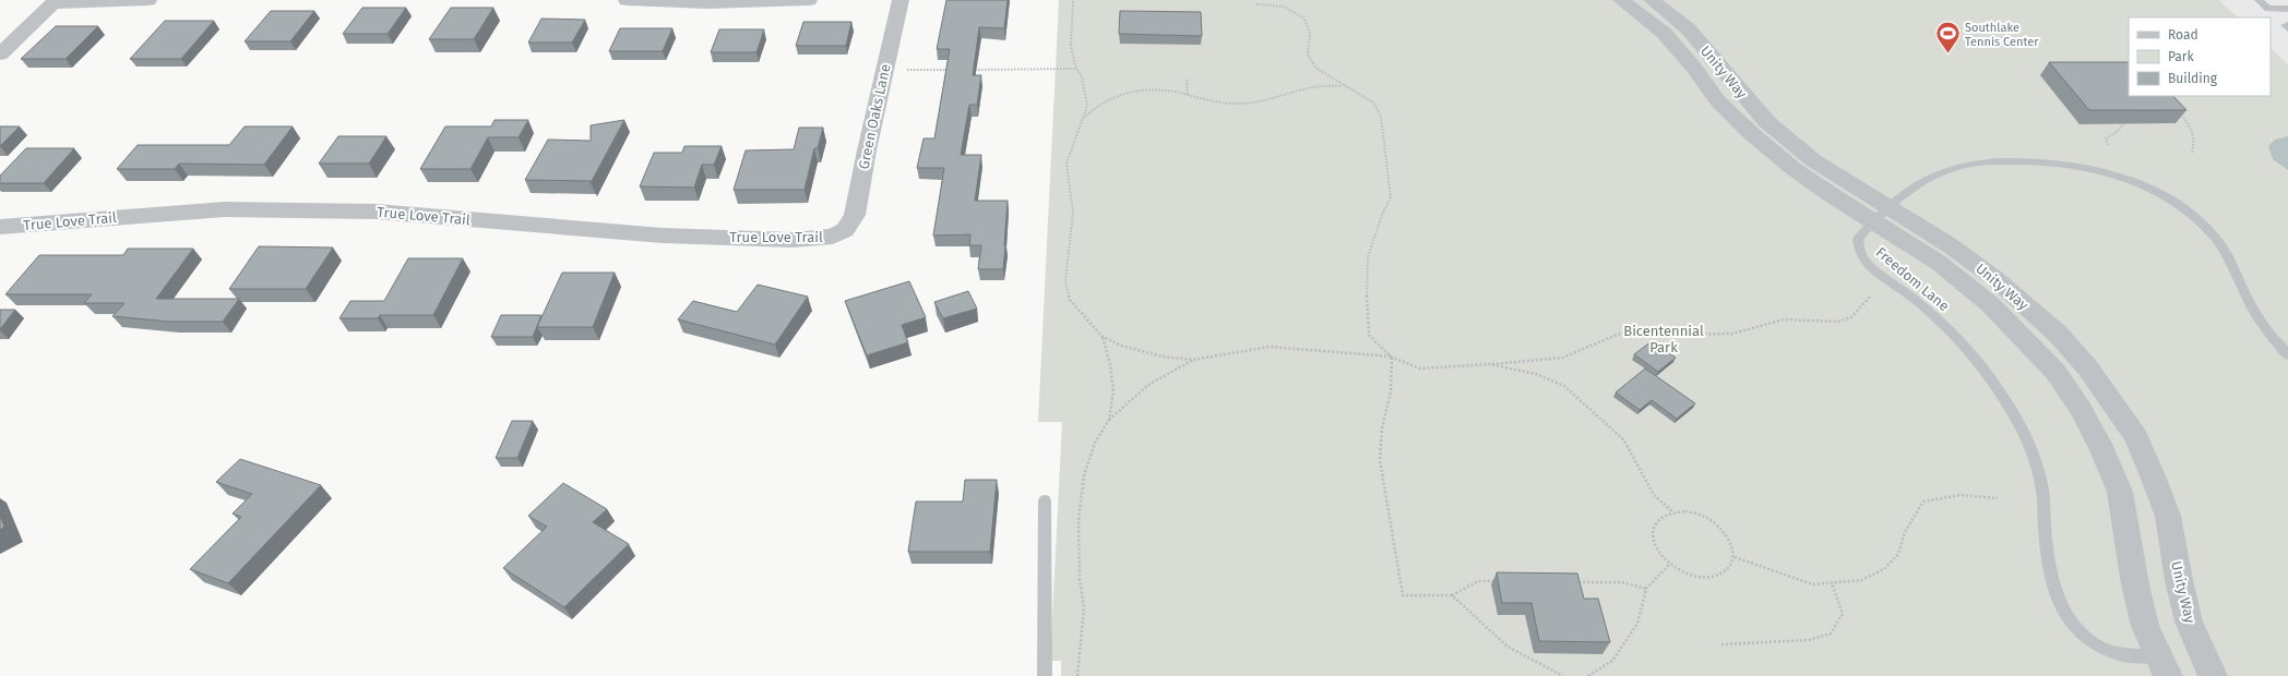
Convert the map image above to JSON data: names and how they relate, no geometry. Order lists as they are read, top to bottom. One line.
{"streets":{"street":["Unity Way","Green Oaks Lane","True Love Trail"],"lane":["Freedom Lane"]},"crossings":[["Unity Way","Freedom Lane"],["Green Oaks Lane","True Love Trail"]],"parks":["Bicentennial Park"],"places":{"sports":["Southlake Tennis Center"]},"legend":["Road","Park","Building"]}
